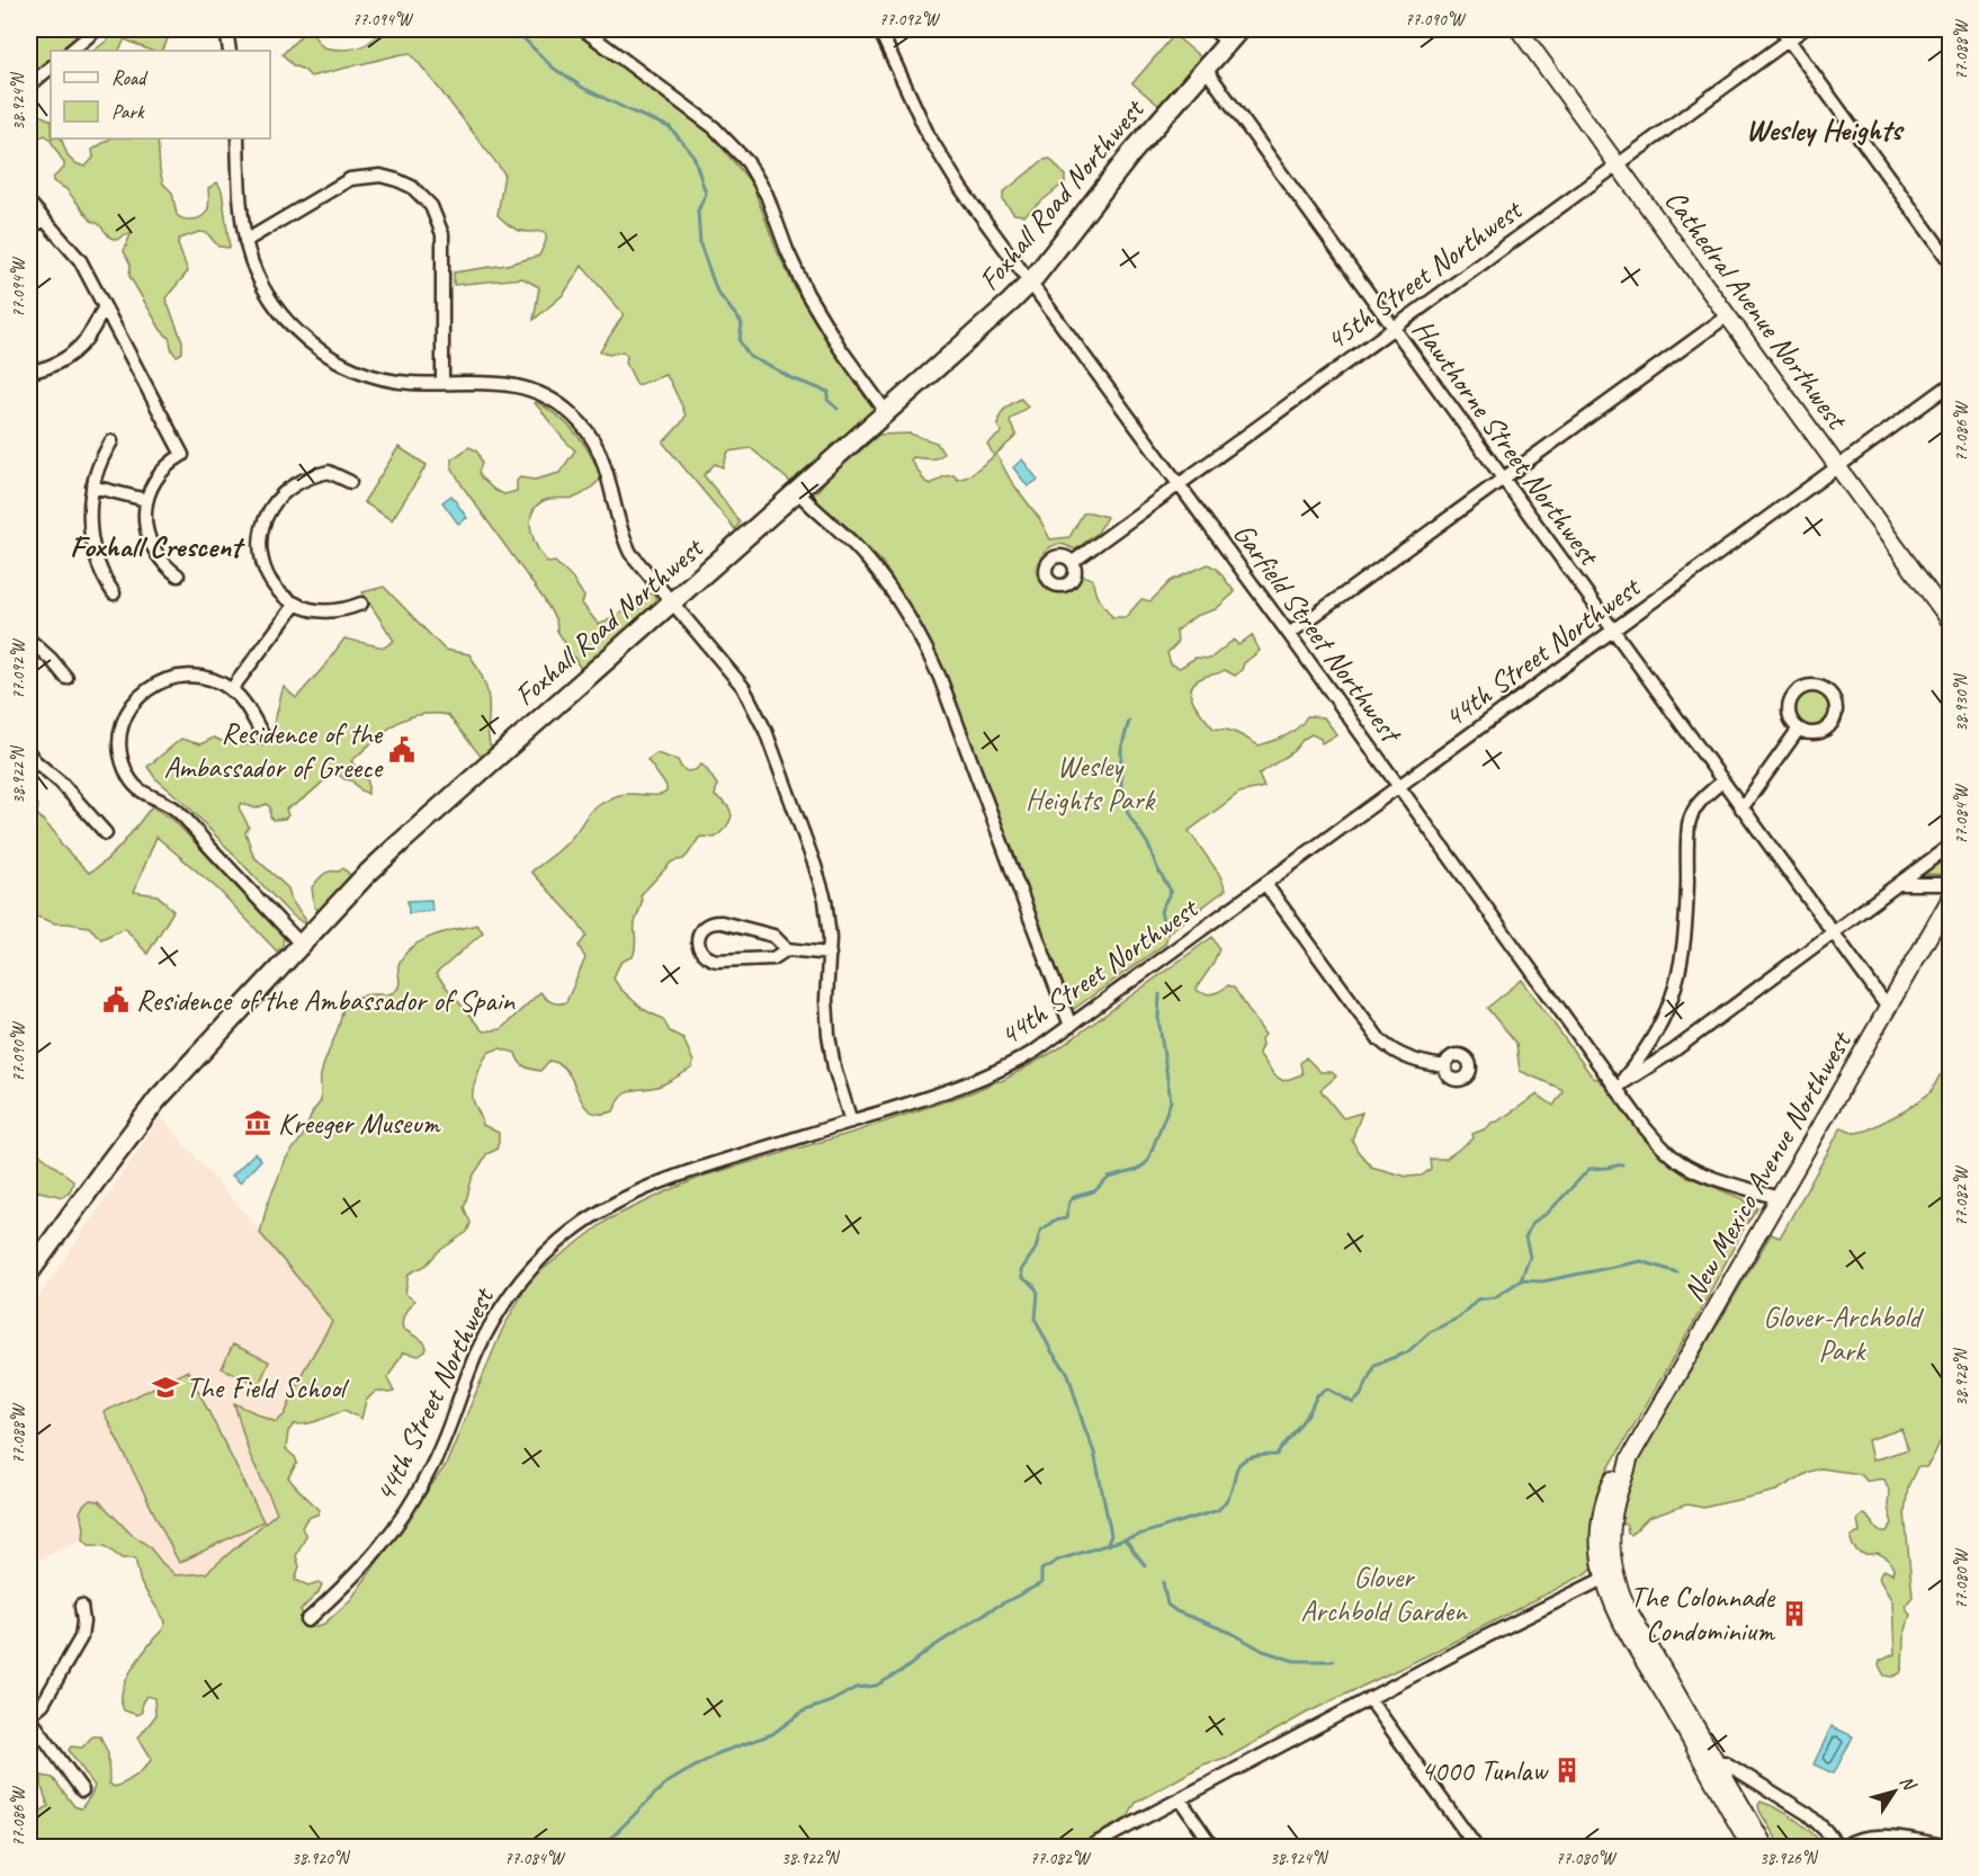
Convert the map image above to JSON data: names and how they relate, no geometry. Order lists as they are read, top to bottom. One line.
{"streets":{"main road":["Foxhall Road Northwest"],"street":["45th Street Northwest","Cathedral Avenue Northwest","Hawthorne Street Northwest","Garfield Street Northwest","44th Street Northwest","New Mexico Avenue Northwest"]},"crossings":[["Foxhall Road Northwest","Hawthorne Street Northwest"],["Foxhall Road Northwest","Garfield Street Northwest"],["45th Street Northwest","Cathedral Avenue Northwest"],["45th Street Northwest","Hawthorne Street Northwest"],["45th Street Northwest","Garfield Street Northwest"],["Cathedral Avenue Northwest","44th Street Northwest"],["Hawthorne Street Northwest","44th Street Northwest"],["Hawthorne Street Northwest","New Mexico Avenue Northwest"],["Garfield Street Northwest","44th Street Northwest"],["Garfield Street Northwest","New Mexico Avenue Northwest"]],"districts":["Wesley Heights","Foxhall Crescent"],"parks":["Wesley Heights Park","Glover-Archbold Park","Glover Archbold Garden"],"places":{"public building":["Residence of the Ambassador of Greece","Residence of the Ambassador of Spain"],"museum":["Kreeger Museum"],"school or university":["The Field School"],"building":["The Colonnade Condominium","4000 Tunlaw"]},"legend":["Road","Park"],"north":"top right","coordinates":["77.094°W","77.092°W","77.090°W","77.088°W","38.924°N","77.086°W","38.930°N","38.922°N","77.084°W","77.082°W","38.928°N","77.080°W","38.920°N","38.926°N"]}
